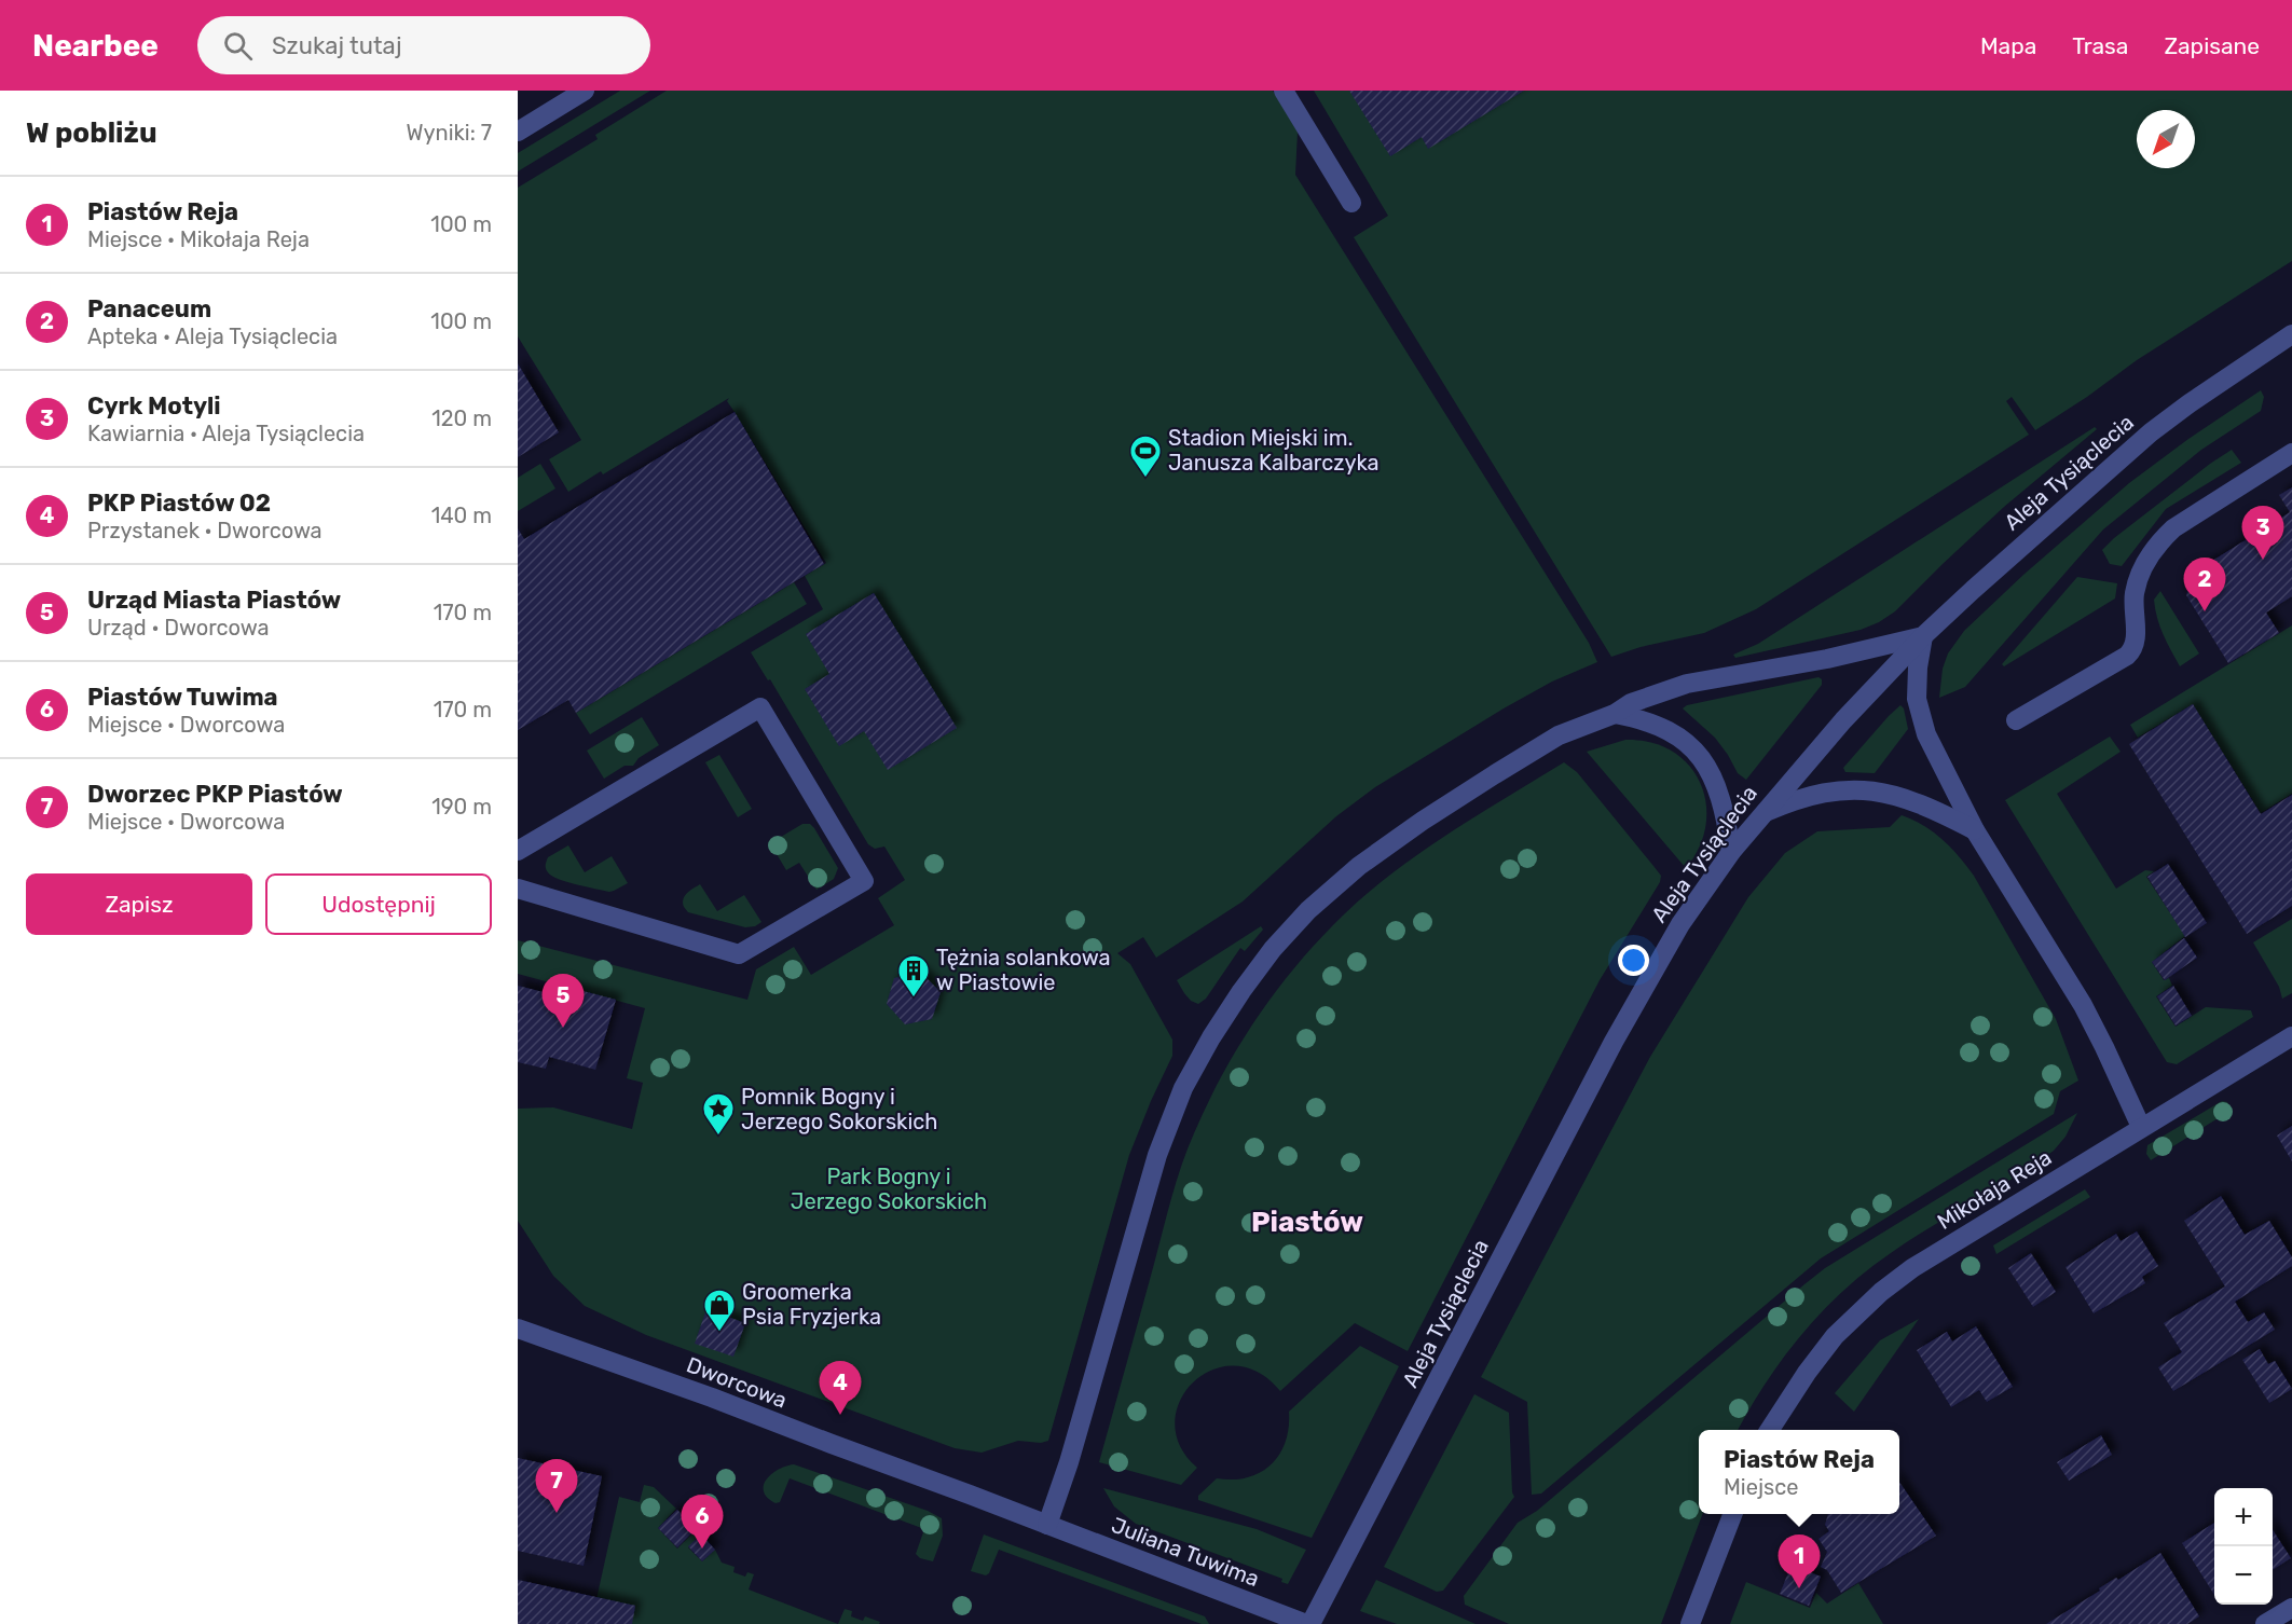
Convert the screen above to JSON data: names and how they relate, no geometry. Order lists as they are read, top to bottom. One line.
{"streets":{"street":["Aleja Tysiąclecia","Mikołaja Reja","Dworcowa","Juliana Tuwima"]},"crossings":[["Aleja Tysiąclecia","Juliana Tuwima"],["Dworcowa","Juliana Tuwima"]],"districts":["Piastów"],"parks":["Park Bogny i Jerzego Sokorskich"],"places":{"sports":["Stadion Miejski im. Janusza Kalbarczyka"],"building":["Tężnia solankowa w Piastowie"],"place":["Pomnik Bogny i Jerzego Sokorskich"],"shop":["Groomerka Psia Fryzjerka"]},"north":"bottom left","page":{"header":"Nearbee","search":"Szukaj tutaj","nav":["Mapa","Trasa","Zapisane"],"heading":["W pobliżu","Wyniki: 7"],"list":[{"mark":"1","name":"Piastów Reja","note":"Miejsce · Mikołaja Reja","value":"100 m"},{"mark":"2","name":"Panaceum","note":"Apteka · Aleja Tysiąclecia","value":"100 m"},{"mark":"3","name":"Cyrk Motyli","note":"Kawiarnia · Aleja Tysiąclecia","value":"120 m"},{"mark":"4","name":"PKP Piastów 02","note":"Przystanek · Dworcowa","value":"140 m"},{"mark":"5","name":"Urząd Miasta Piastów","note":"Urząd · Dworcowa","value":"170 m"},{"mark":"6","name":"Piastów Tuwima","note":"Miejsce · Dworcowa","value":"170 m"},{"mark":"7","name":"Dworzec PKP Piastów","note":"Miejsce · Dworcowa","value":"190 m"}],"pins":["3","2","5","4","7","6","1"],"buttons":["Zapisz","Udostępnij"],"popup":["Piastów Reja","Miejsce"],"map_buttons":["+","−"]}}
